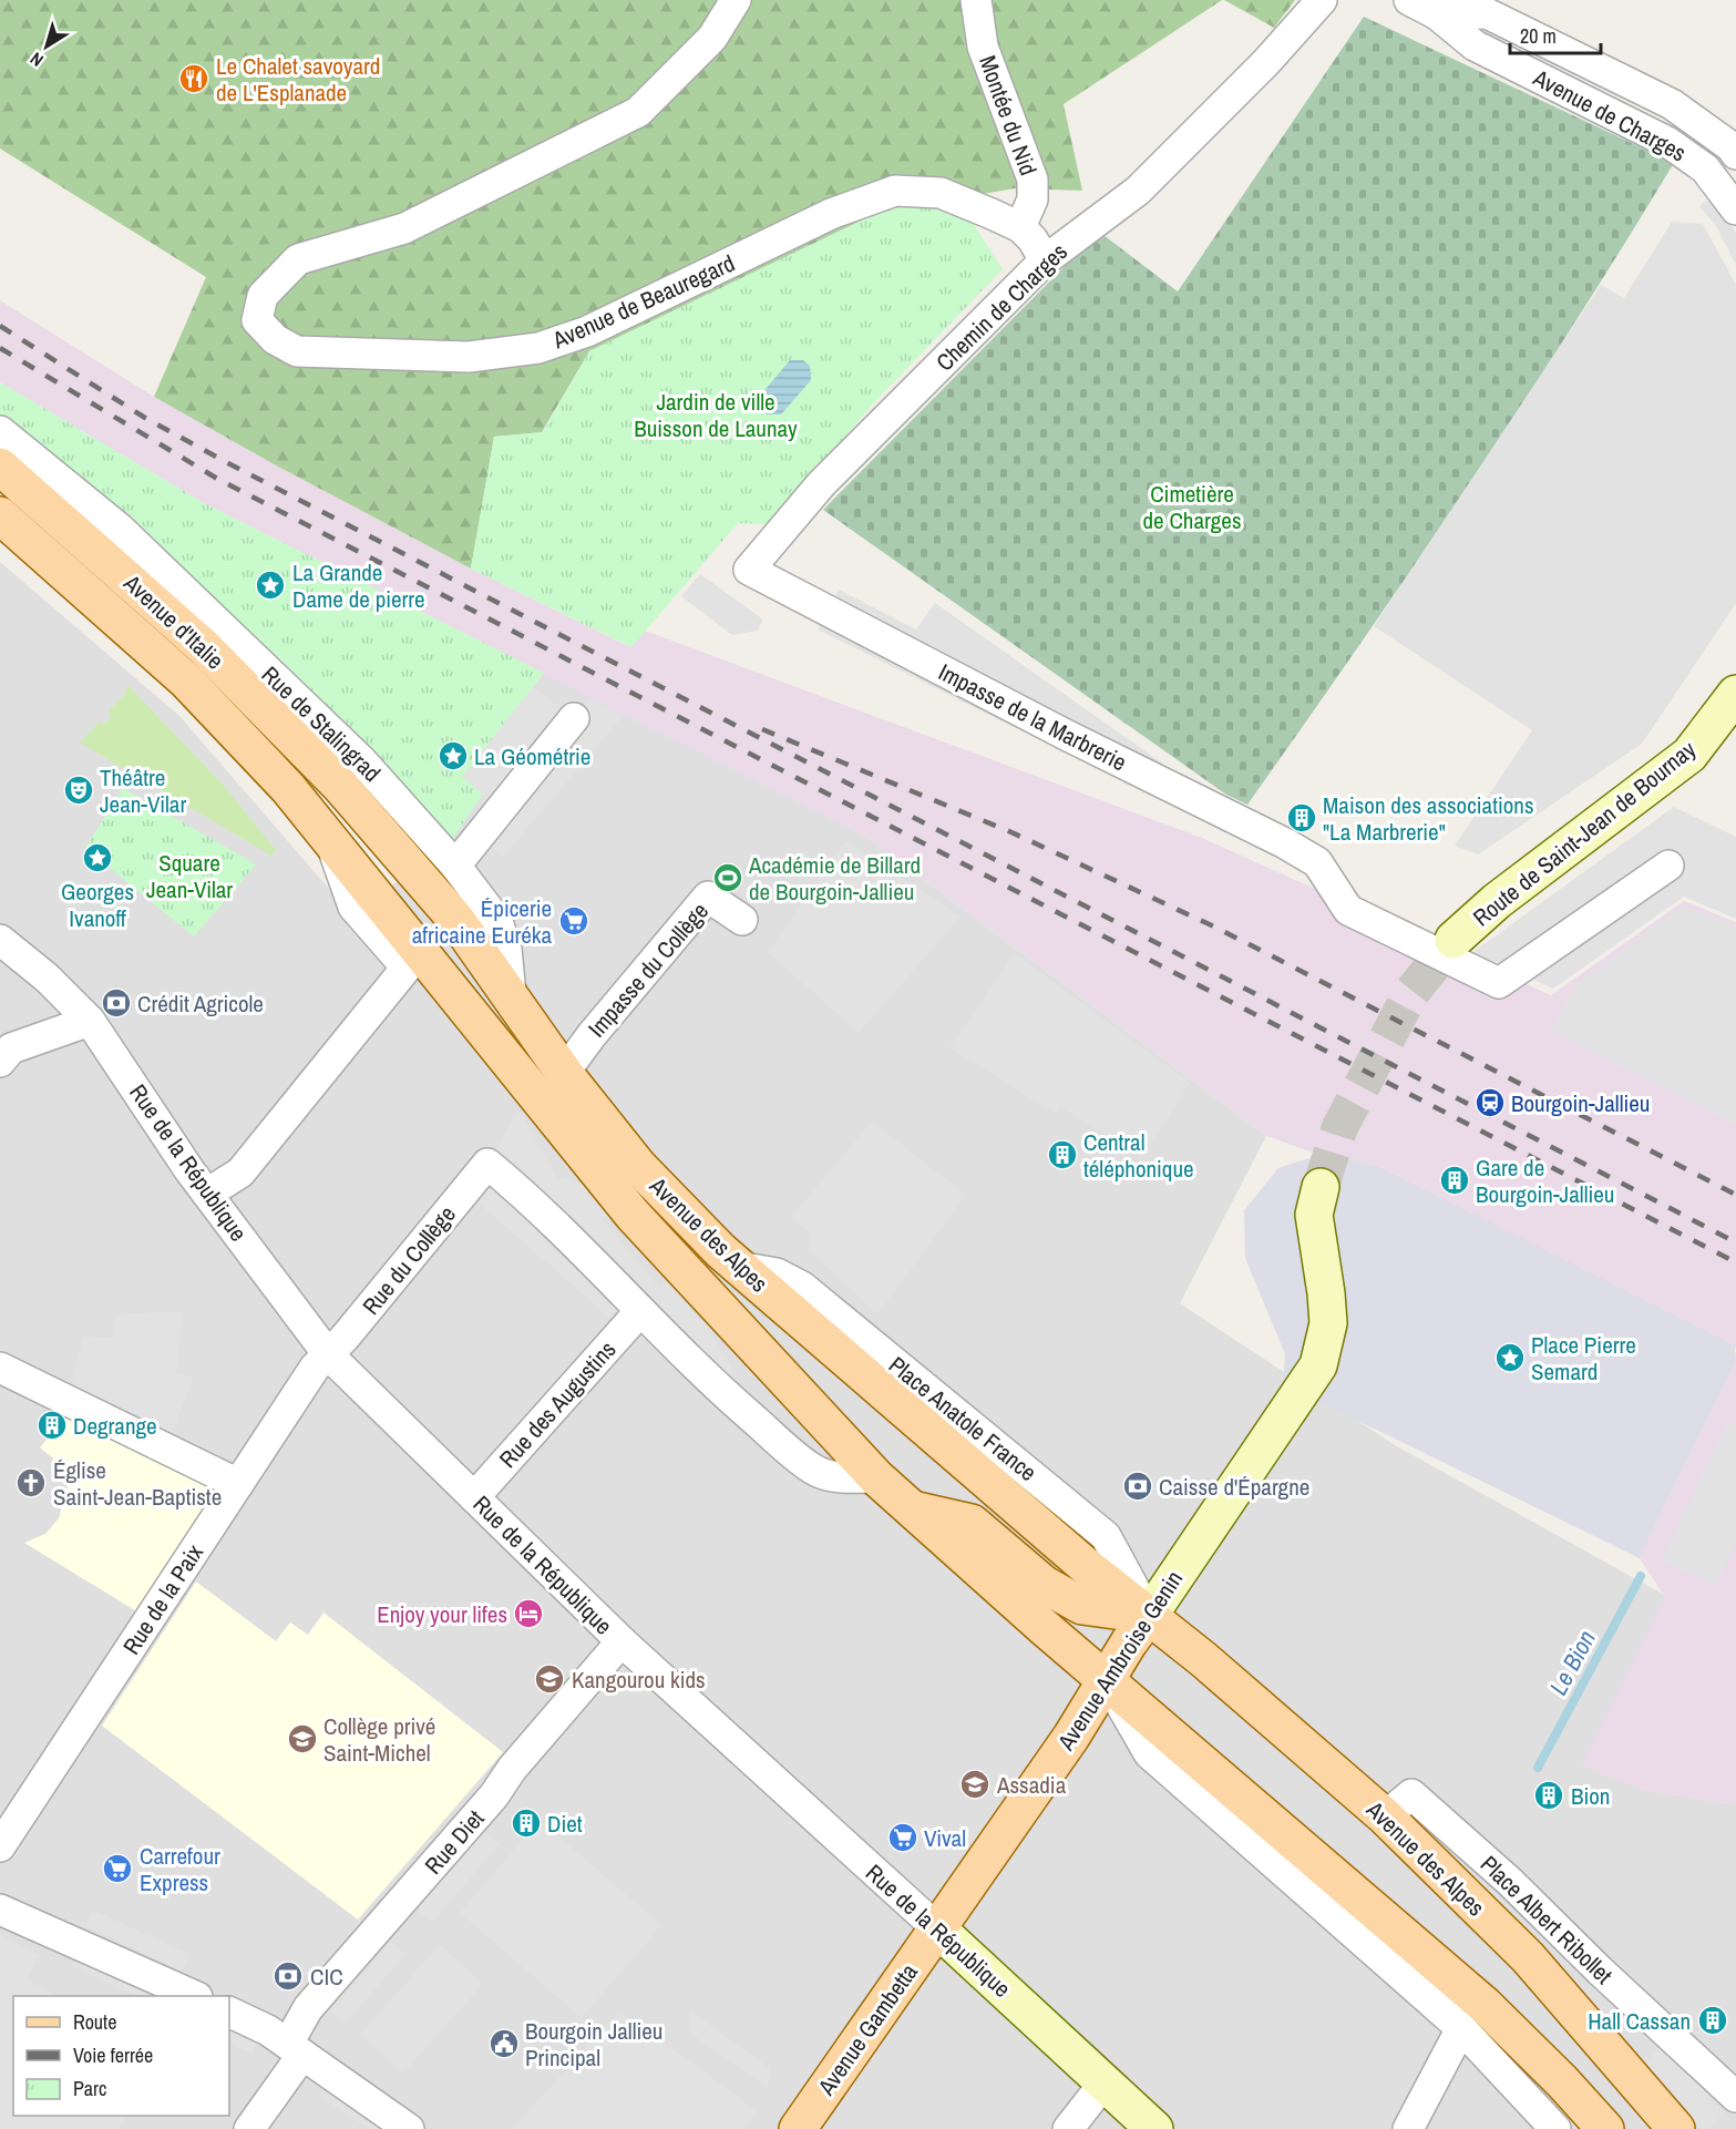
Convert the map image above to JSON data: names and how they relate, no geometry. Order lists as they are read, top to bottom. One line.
{"streets":{"main road":["Avenue d'Italie","Route de Saint-Jean de Bournay","Rue de la République","Avenue des Alpes","Avenue Ambroise Genin","Avenue Gambetta"],"street":["Montée du Nid","Avenue de Charges","Avenue de Beauregard","Chemin de Charges","Impasse de la Marbrerie","Rue de Stalingrad","Impasse du Collège","Rue du Collège","Rue des Augustins","Rue de la Paix","Rue Diet","Place Albert Ribollet"]},"crossings":[["Montée du Nid","Avenue de Beauregard"],["Avenue de Beauregard","Chemin de Charges"],["Chemin de Charges","Impasse de la Marbrerie"],["Avenue d'Italie","Avenue des Alpes"],["Rue de Stalingrad","Avenue des Alpes"],["Impasse du Collège","Avenue des Alpes"],["Rue de la République","Rue du Collège"],["Rue de la République","Rue des Augustins"],["Rue de la République","Rue de la Paix"],["Rue de la République","Avenue Ambroise Genin"],["Rue de la République","Rue Diet"],["Rue de la République","Avenue Gambetta"],["Avenue des Alpes","Avenue Ambroise Genin"],["Avenue des Alpes","Place Albert Ribollet"],["Rue du Collège","Rue des Augustins"],["Rue du Collège","Rue de la Paix"],["Avenue Ambroise Genin","Avenue Gambetta"]],"water":["Le Bion"],"parks":["Jardin de ville Buisson de Launay","Cimetière de Charges","Square Jean-Vilar"],"places":{"restaurant":["Le Chalet savoyard de L'Esplanade"],"place":["La Grande Dame de pierre","La Géométrie","Georges Ivanoff","Place Pierre Semard"],"theatre":["Théâtre Jean-Vilar"],"building":["Maison des associations \"La Marbrerie\"","Central téléphonique","Gare de Bourgoin-Jallieu","Degrange","Bion","Diet","Hall Cassan"],"sports":["Académie de Billard de Bourgoin-Jallieu"],"supermarket":["Épicerie africaine Euréka","Vival","Carrefour Express"],"bank":["Crédit Agricole","Caisse d'Épargne","CIC"],"station":["Bourgoin-Jallieu"],"church":["Église Saint-Jean-Baptiste"],"hotel":["Enjoy your lifes"],"school or university":["Kangourou kids","Collège privé Saint-Michel","Assadia"],"public building":["Bourgoin Jallieu Principal"]},"legend":["Route","Voie ferrée","Parc"],"scale_bar":"20 m","north":"bottom left"}
